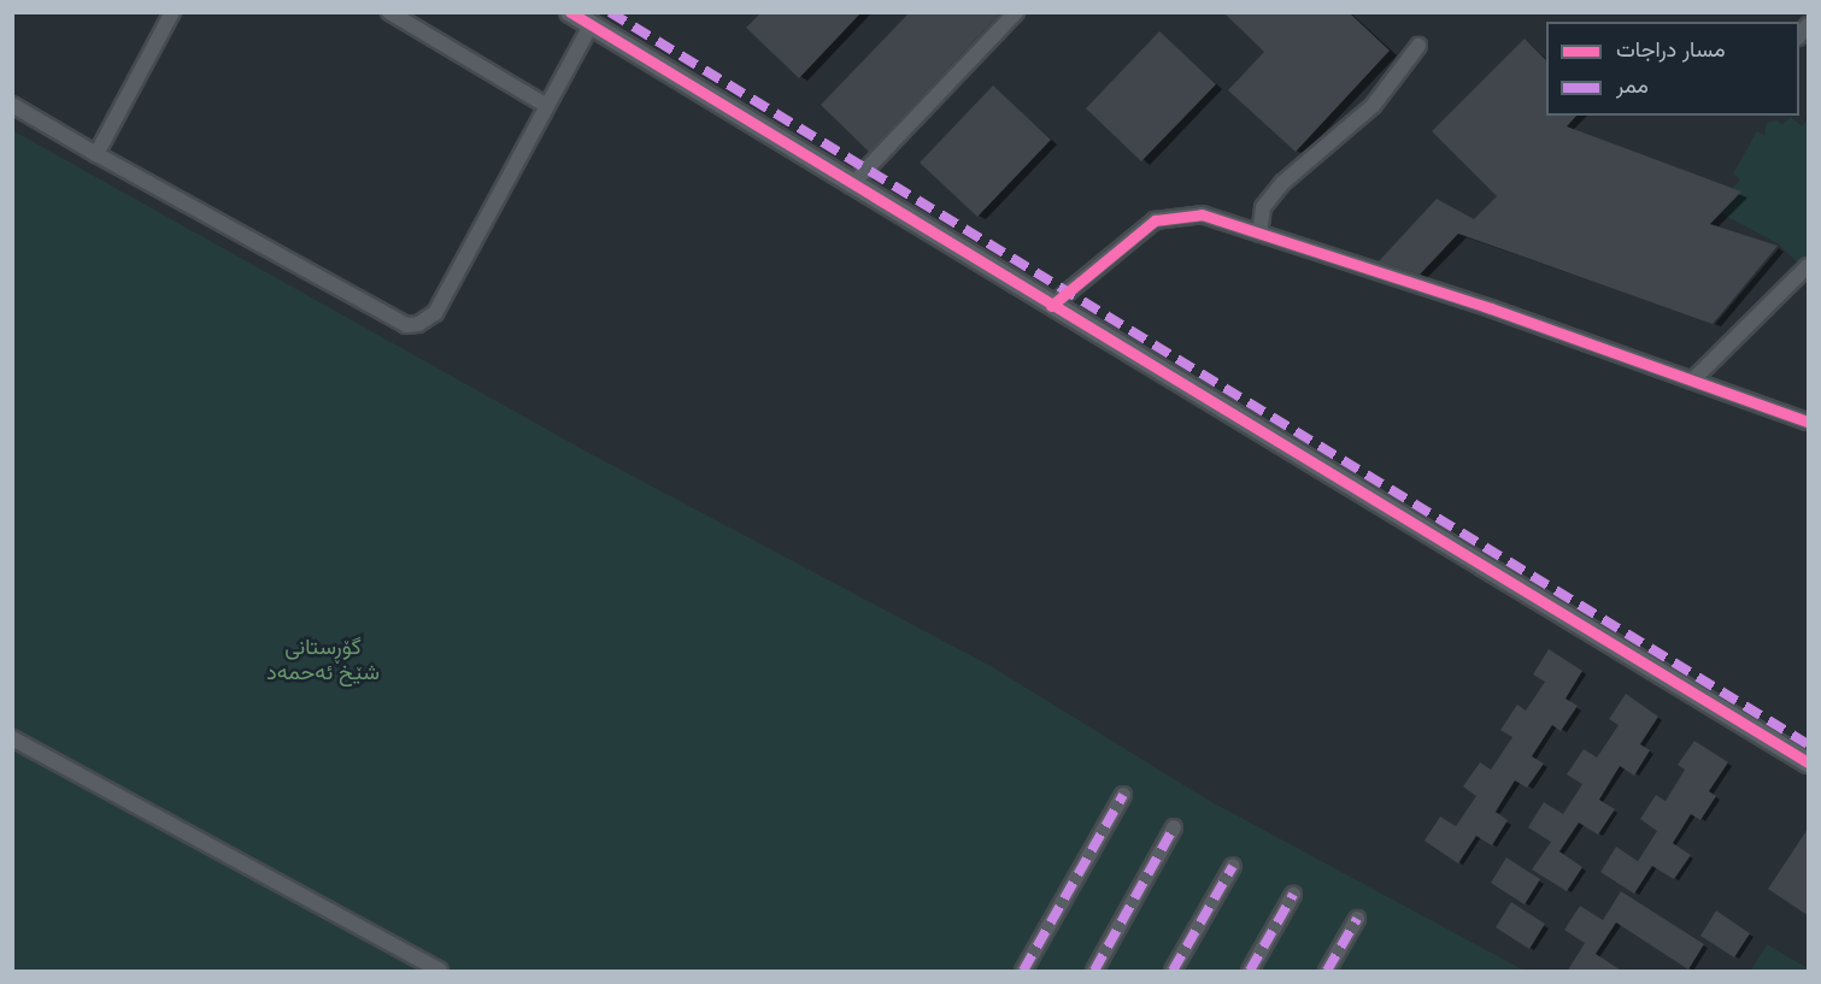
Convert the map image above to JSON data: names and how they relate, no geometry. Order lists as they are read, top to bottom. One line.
{"parks":["گۆڕستانی شێخ ئەحمەد"],"legend":["مسار دراجات","ممر"]}
